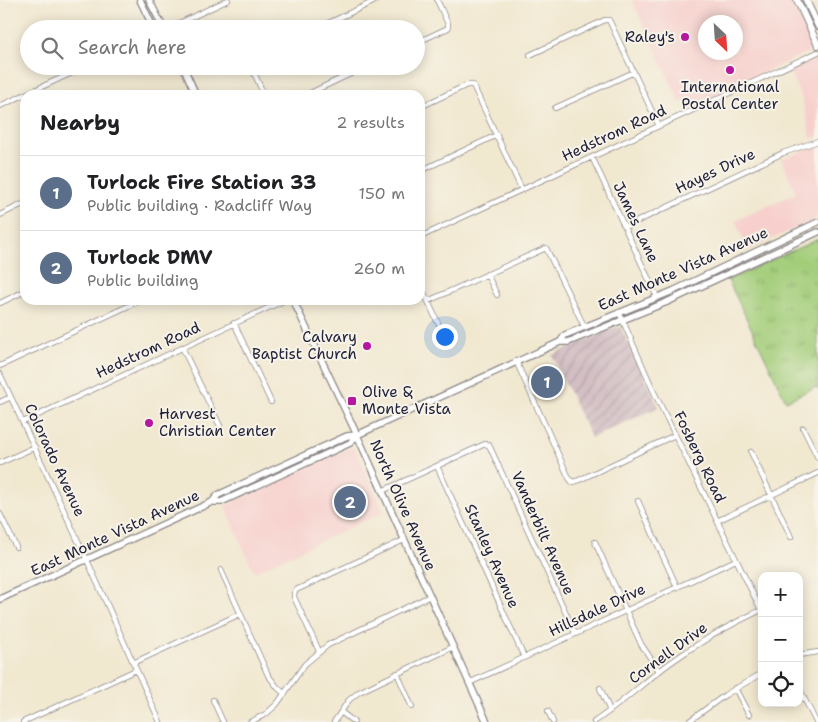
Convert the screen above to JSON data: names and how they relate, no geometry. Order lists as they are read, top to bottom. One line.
{"streets":{"main road":["East Monte Vista Avenue","North Olive Avenue"],"street":["Hedstrom Road","Hayes Drive","James Lane","Fosberg Road","Colorado Avenue","Vanderbilt Avenue","Stanley Avenue","Hillsdale Drive","Cornell Drive"]},"crossings":[["Hedstrom Road","James Lane"],["Hedstrom Road","Colorado Avenue"],["Hayes Drive","James Lane"],["James Lane","East Monte Vista Avenue"],["East Monte Vista Avenue","Fosberg Road"],["East Monte Vista Avenue","Colorado Avenue"],["East Monte Vista Avenue","North Olive Avenue"],["Fosberg Road","Hillsdale Drive"],["North Olive Avenue","Hillsdale Drive"],["Vanderbilt Avenue","Stanley Avenue"],["Vanderbilt Avenue","Hillsdale Drive"],["Stanley Avenue","Hillsdale Drive"]],"places":{"other":["Raley's","International Postal Center","Calvary Baptist Church","Harvest Christian Center"],"transit":["Olive & Monte Vista"]},"north":"bottom right","page":{"search":"Search here","heading":["Nearby","2 results"],"list":[{"mark":"1","name":"Turlock Fire Station 33","note":"Public building · Radcliff Way","value":"150 m"},{"mark":"2","name":"Turlock DMV","note":"Public building","value":"260 m"}],"pins":["1","2"],"map_buttons":["+","−"]}}
